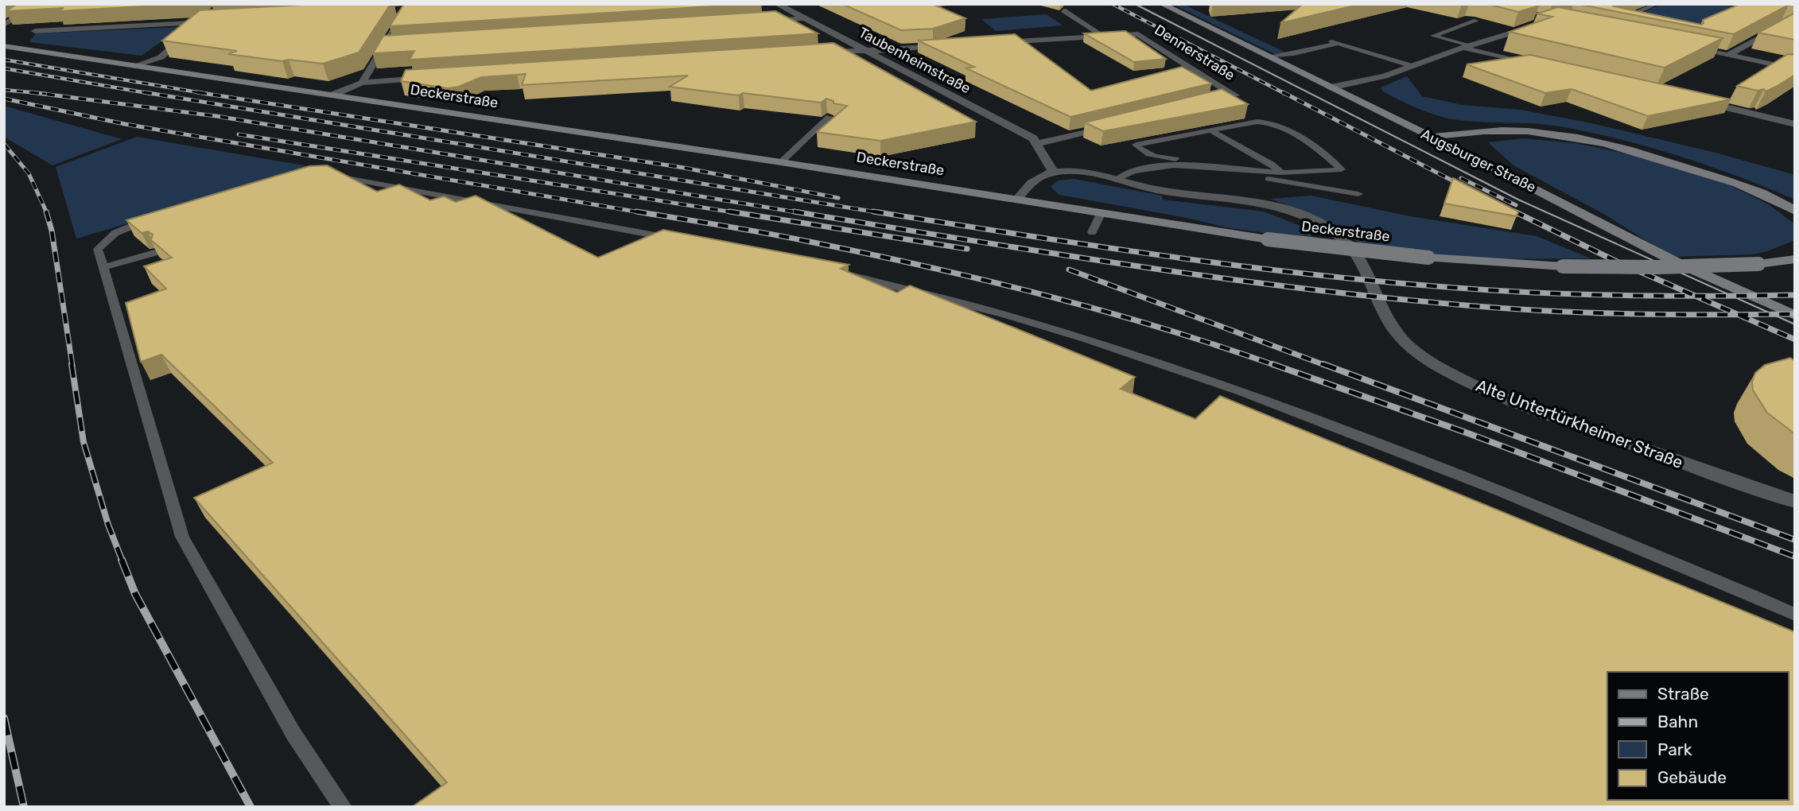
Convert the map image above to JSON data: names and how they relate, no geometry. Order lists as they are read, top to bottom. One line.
{"streets":{"street":["Dennerstraße","Taubenheimstraße","Deckerstraße","Augsburger Straße","Alte Untertürkheimer Straße"]},"crossings":[["Deckerstraße","Alte Untertürkheimer Straße"]],"legend":["Straße","Bahn","Park","Gebäude"]}
